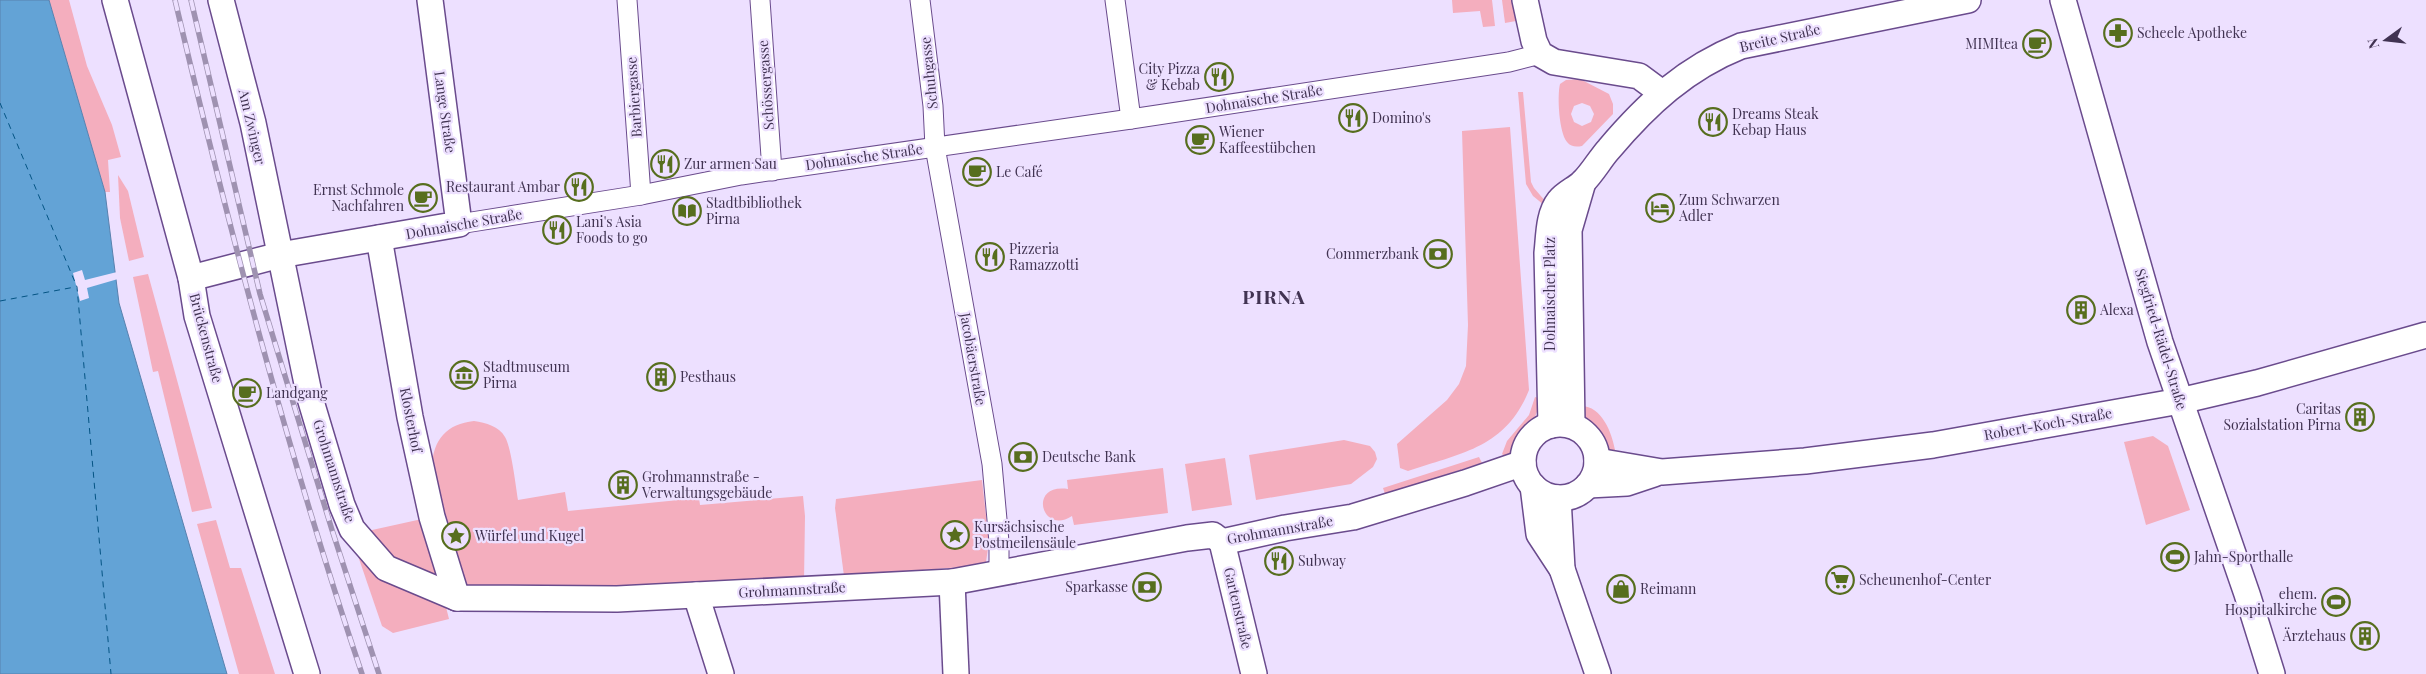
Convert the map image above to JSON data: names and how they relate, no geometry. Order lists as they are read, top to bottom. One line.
{"streets":{"street":["Breite Straße","Schuhgasse","Schössergasse","Barbiergasse","Dohnaische Straße","Lange Straße","Am Zwinger","Dohnaischer Platz","Brückenstraße","Siegfried-Rädel-Straße","Jacobäerstraße","Klosterhof","Robert-Koch-Straße","Grohmannstraße","Gartenstraße"]},"crossings":[["Breite Straße","Dohnaischer Platz"],["Schuhgasse","Dohnaische Straße"],["Schuhgasse","Jacobäerstraße"],["Schössergasse","Dohnaische Straße"],["Barbiergasse","Dohnaische Straße"],["Dohnaische Straße","Lange Straße"],["Dohnaische Straße","Am Zwinger"],["Dohnaische Straße","Brückenstraße"],["Dohnaische Straße","Jacobäerstraße"],["Dohnaische Straße","Klosterhof"],["Dohnaische Straße","Grohmannstraße"],["Am Zwinger","Grohmannstraße"],["Dohnaischer Platz","Robert-Koch-Straße"],["Dohnaischer Platz","Grohmannstraße"],["Siegfried-Rädel-Straße","Robert-Koch-Straße"],["Jacobäerstraße","Grohmannstraße"],["Klosterhof","Grohmannstraße"],["Robert-Koch-Straße","Grohmannstraße"],["Grohmannstraße","Gartenstraße"]],"districts":["PIRNA"],"places":{"pharmacy":["Scheele Apotheke"],"cafe":["MIMItea","Wiener Kaffeestübchen","Le Café","Ernst Schmole Nachfahren","Landgang"],"restaurant":["City Pizza & Kebab","Domino's","Dreams Steak Kebap Haus","Zur armen Sau","Restaurant Ambar","Lani's Asia Foods to go","Pizzeria Ramazzotti","Subway"],"hotel":["Zum Schwarzen Adler"],"library":["Stadtbibliothek Pirna"],"bank":["Commerzbank","Deutsche Bank","Sparkasse"],"building":["Alexa","Pesthaus","Caritas Sozialstation Pirna","Grohmannstraße - Verwaltungsgebäude","Ärztehaus"],"museum":["Stadtmuseum Pirna"],"place":["Kursächsische Postmeilensäule","Würfel und Kugel"],"sports":["Jahn-Sporthalle","ehem. Hospitalkirche"],"supermarket":["Scheunenhof-Center"],"shop":["Reimann"]},"north":"left"}
